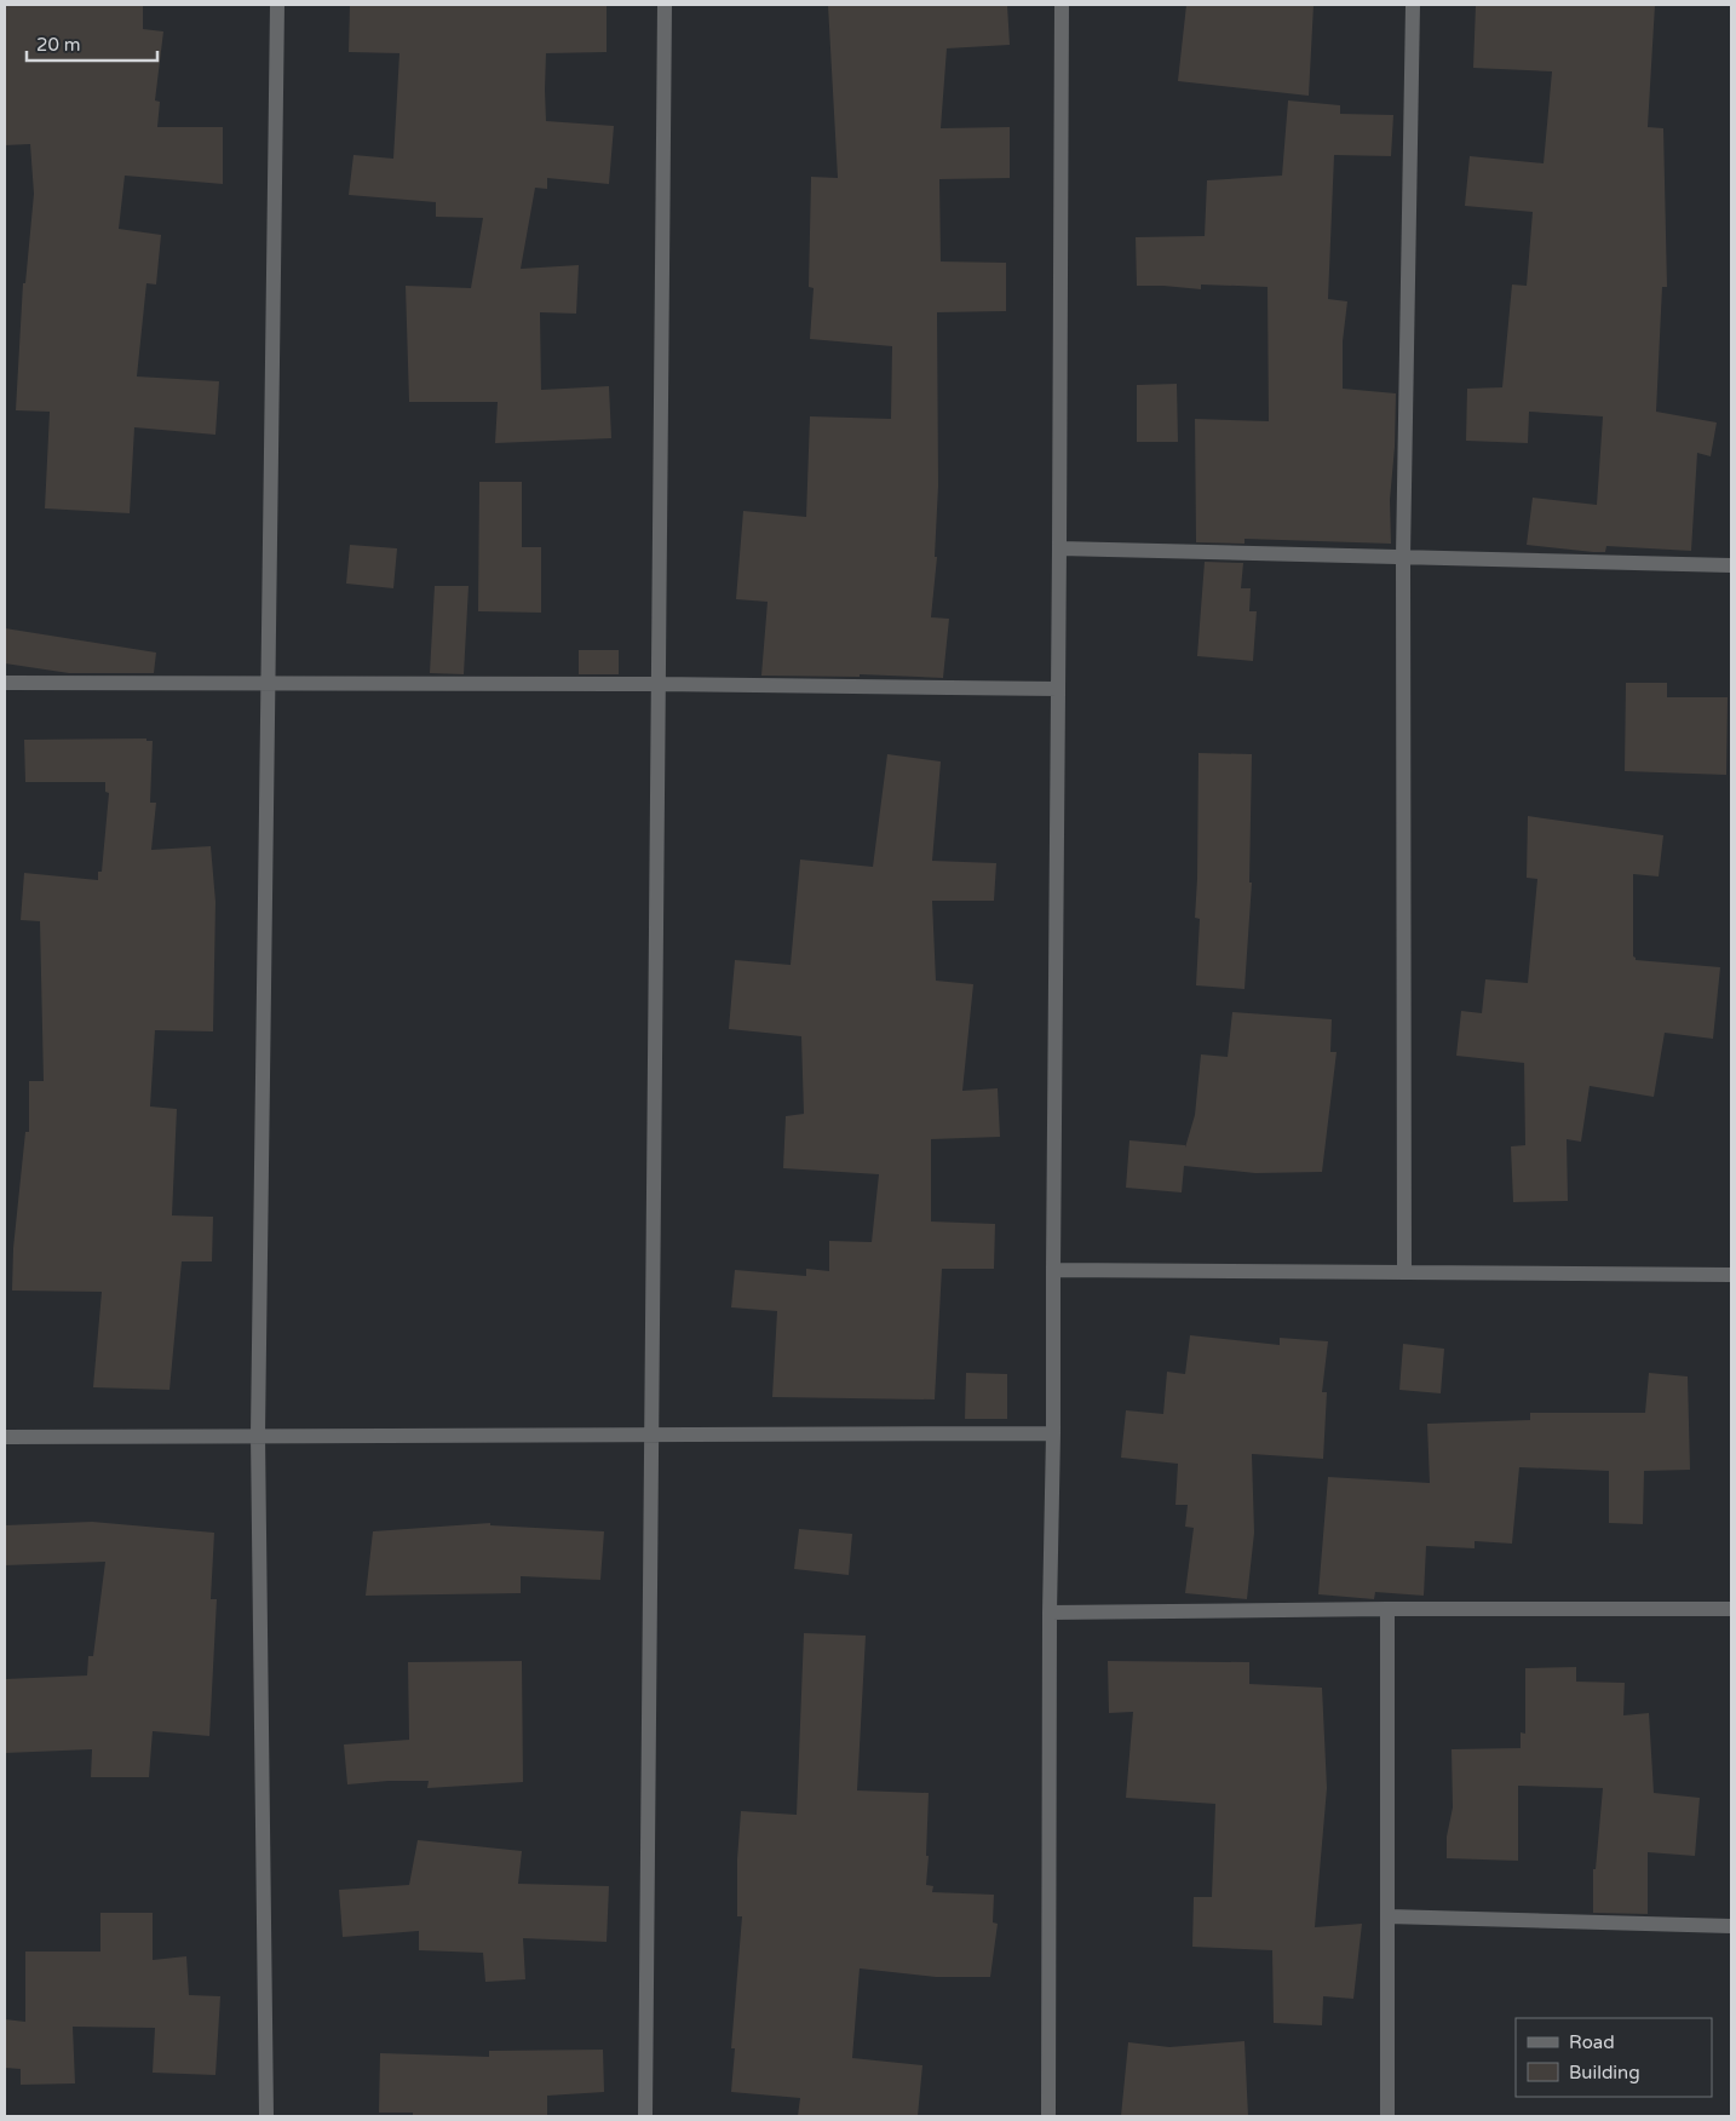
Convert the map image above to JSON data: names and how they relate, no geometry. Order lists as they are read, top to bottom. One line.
{"legend":["Road","Building"],"scale_bar":"20 m"}
